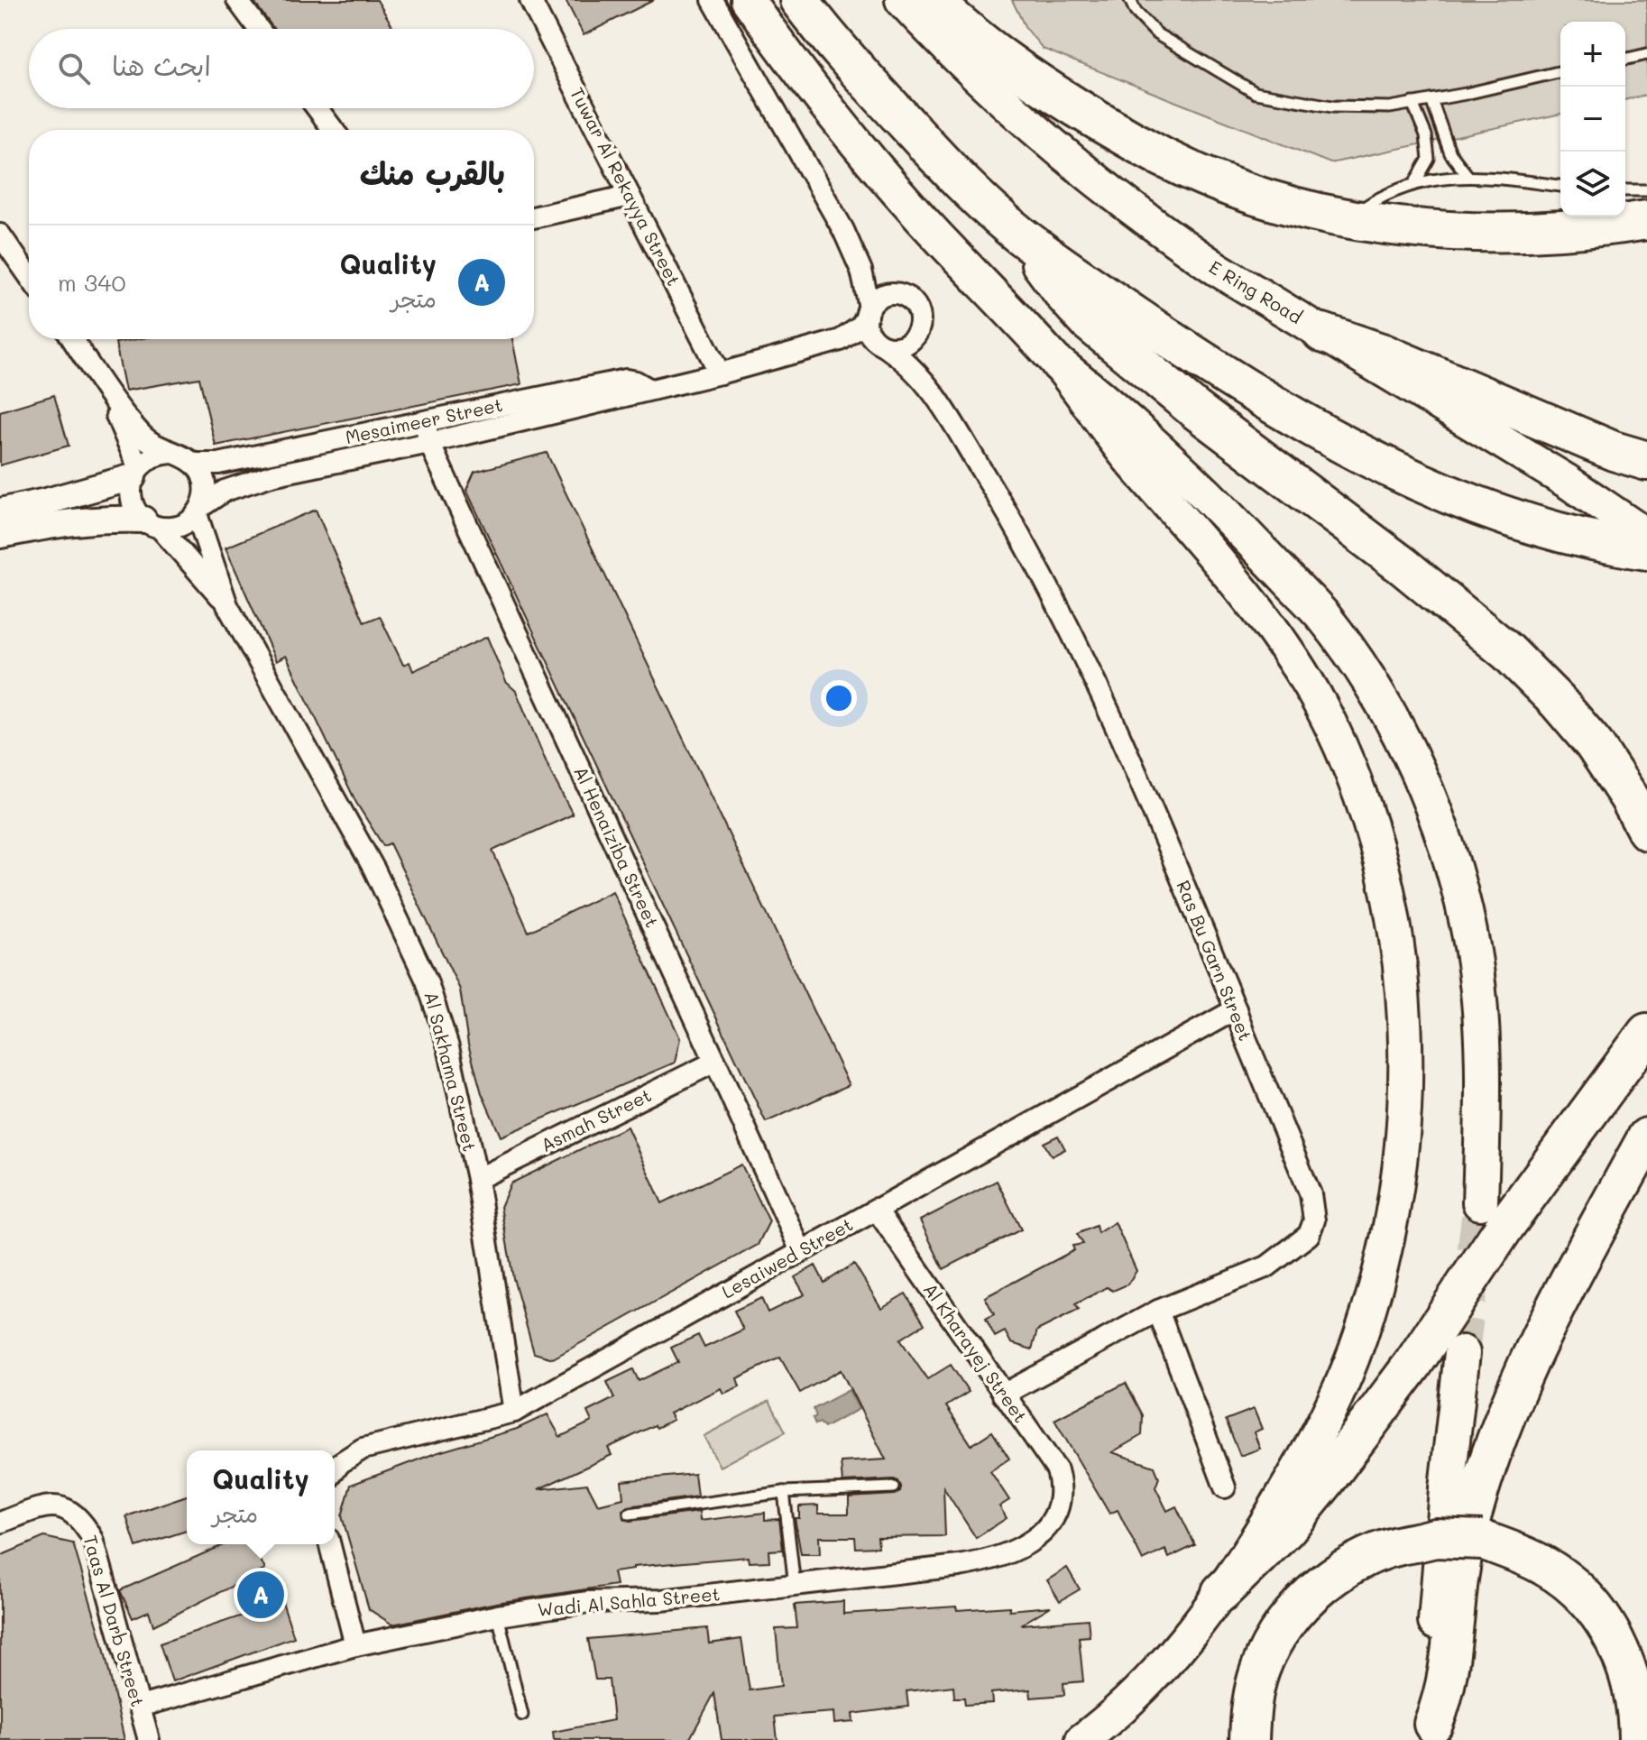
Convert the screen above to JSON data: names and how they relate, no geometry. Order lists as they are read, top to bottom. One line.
{"streets":{"main road":["E Ring Road"],"street":["Tuwar Al Rekayya Street","Mesaimeer Street","Al Henaiziba Street","Ras Bu Garn Street","Al Sakhama Street","Asmah Street","Lesaiwed Street","Al Kharayej Street","Wadi Al Sahla Street","Taas Al Darb Street"]},"crossings":[["Tuwar Al Rekayya Street","Mesaimeer Street"],["Mesaimeer Street","Al Henaiziba Street"],["Mesaimeer Street","Ras Bu Garn Street"],["Mesaimeer Street","Al Sakhama Street"],["Al Henaiziba Street","Asmah Street"],["Al Henaiziba Street","Lesaiwed Street"],["Ras Bu Garn Street","Lesaiwed Street"],["Ras Bu Garn Street","Al Kharayej Street"],["Ras Bu Garn Street","Wadi Al Sahla Street"],["Al Sakhama Street","Asmah Street"],["Al Sakhama Street","Lesaiwed Street"],["Lesaiwed Street","Al Kharayej Street"],["Al Kharayej Street","Wadi Al Sahla Street"],["Wadi Al Sahla Street","Taas Al Darb Street"]],"page":{"map_buttons":["+","−"],"search":"ابحث هنا","heading":"بالقرب منك","list":[{"mark":"A","name":"Quality","note":"متجر","value":"340 m"}],"popup":["Quality","متجر"],"pins":"A"}}
